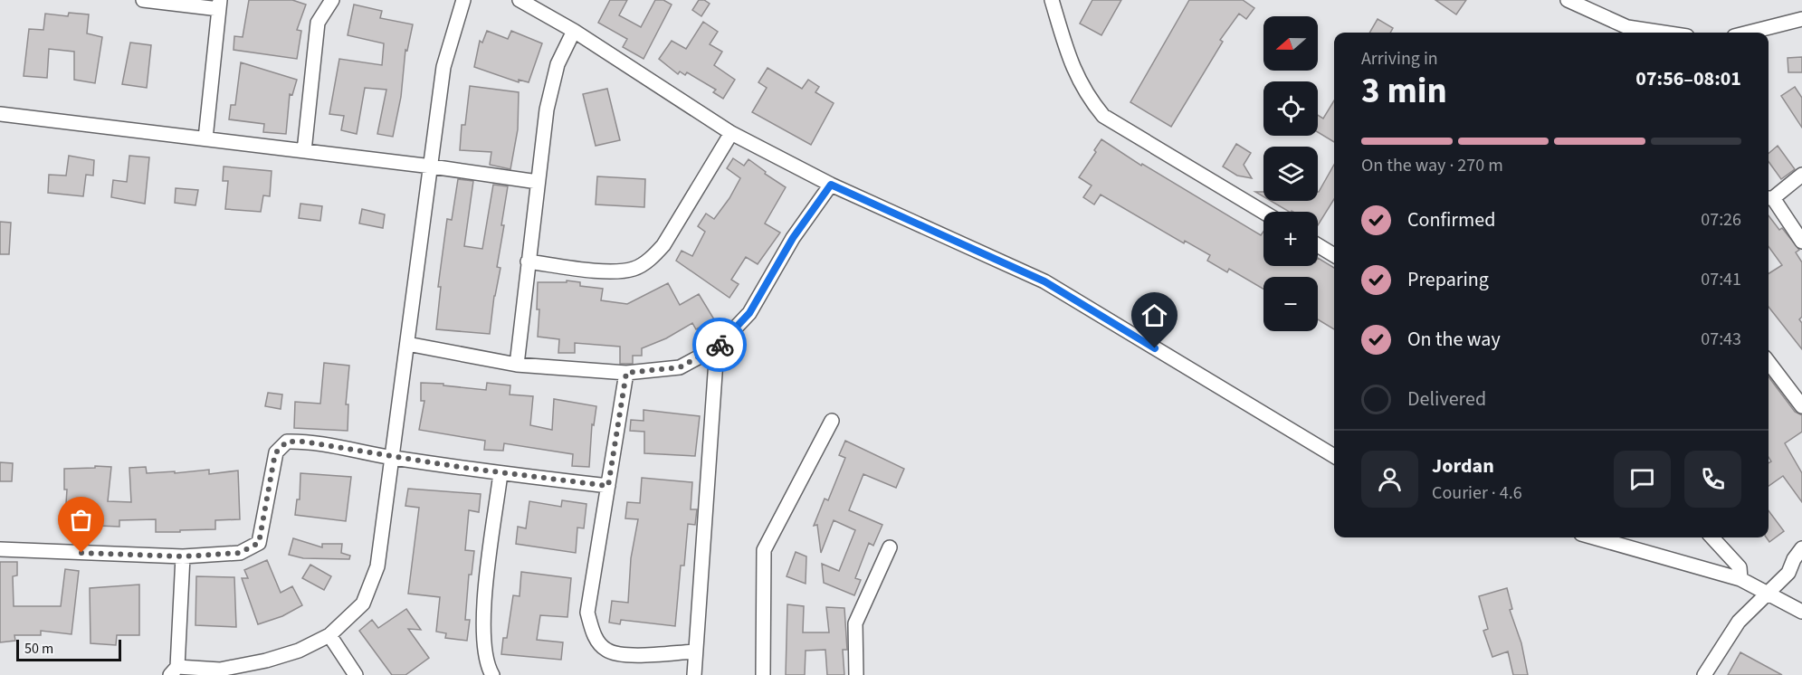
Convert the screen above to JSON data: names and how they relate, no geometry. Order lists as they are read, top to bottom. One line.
{"scale_bar":"50 m","north":"left","page":{"map_buttons":["+","−"],"heading":["3 min","Arriving in","07:56–08:01"],"panel":["Jordan","Courier · 4.6"],"bar":"On the way · 270 m","list":[["Confirmed","07:26"],["Preparing","07:41"],["On the way","07:43"],"Delivered"],"scale":"50 m"}}
